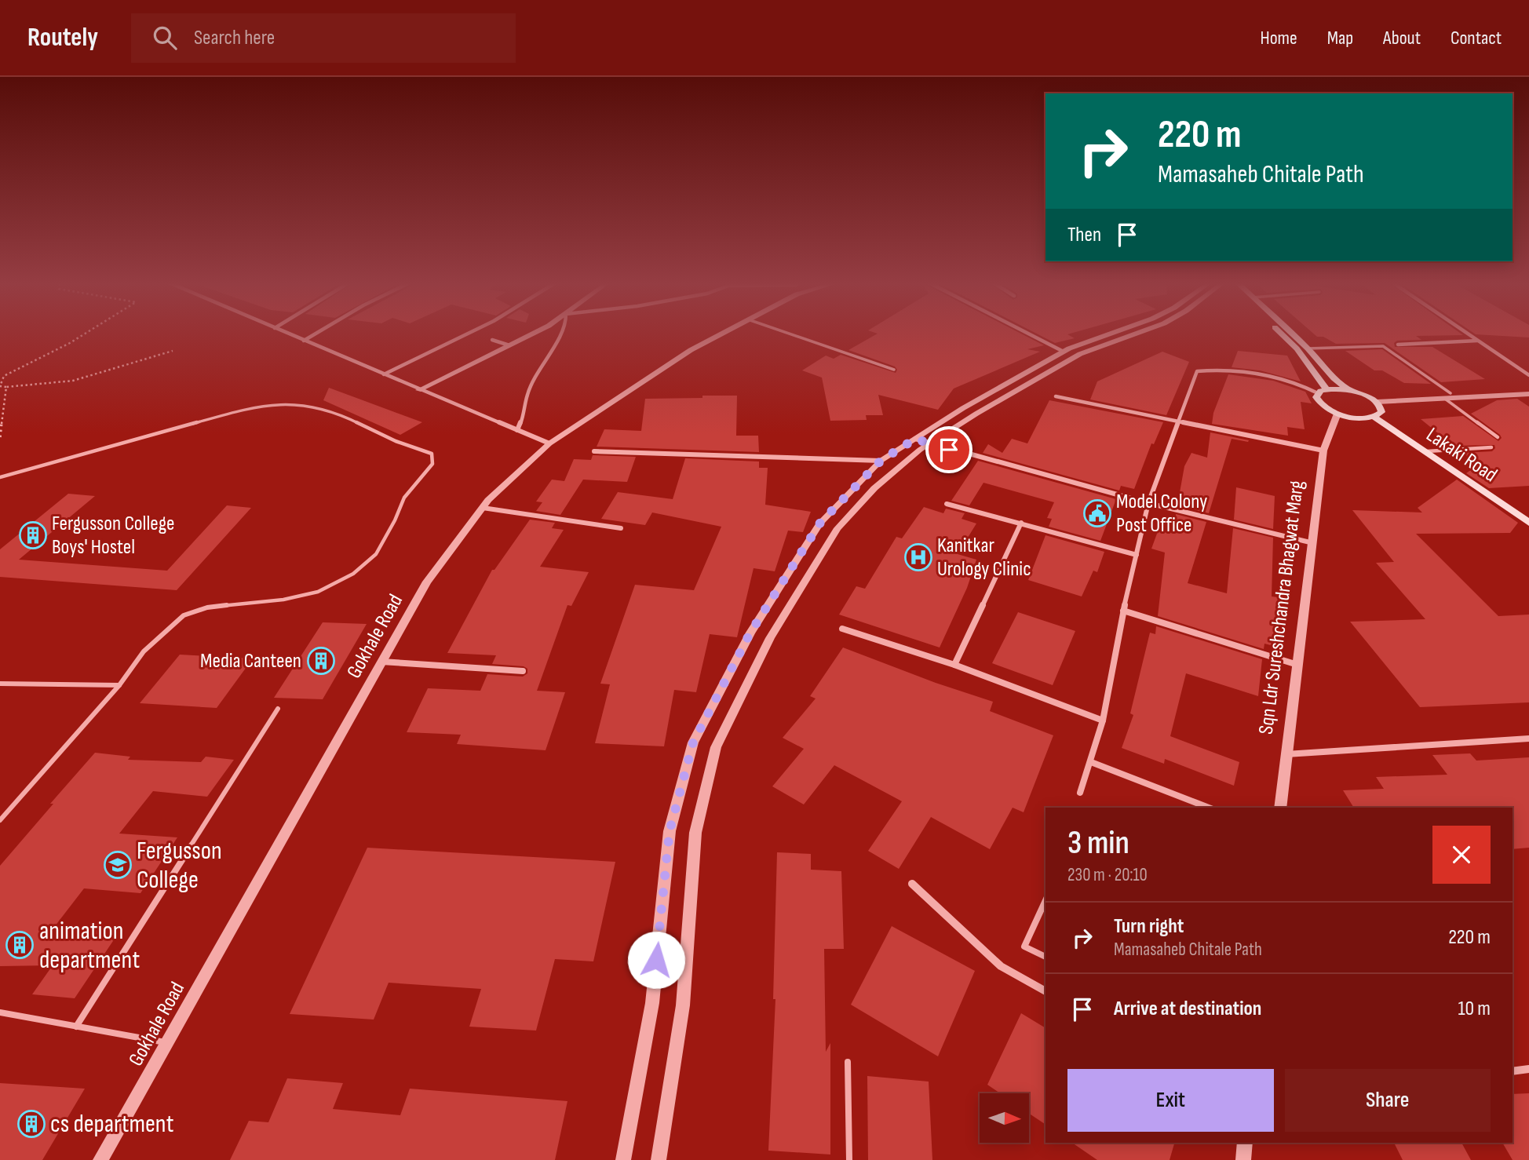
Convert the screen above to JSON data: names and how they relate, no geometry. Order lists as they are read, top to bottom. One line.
{"streets":{"main road":["Lakaki Road"],"street":["Sqn Ldr Sureshchandra Bhagwat Marg","Gokhale Road"]},"places":{"public building":["Model Colony Post Office"],"building":["Fergusson College Boys' Hostel","Media Canteen","animation department","cs department"],"hospital":["Kanitkar Urology Clinic"],"school or university":["Fergusson College"]},"north":"right","page":{"header":"Routely","search":"Search here","nav":["Home","Map","About","Contact"],"turn":["220 m","Mamasaheb Chitale Path"],"then":"Then","heading":["3 min","230 m · 20:10"],"list":[{"name":"Turn right","note":"Mamasaheb Chitale Path","value":"220 m"},{"name":"Arrive at destination","value":"10 m"}],"buttons":["Exit","Share"]}}
